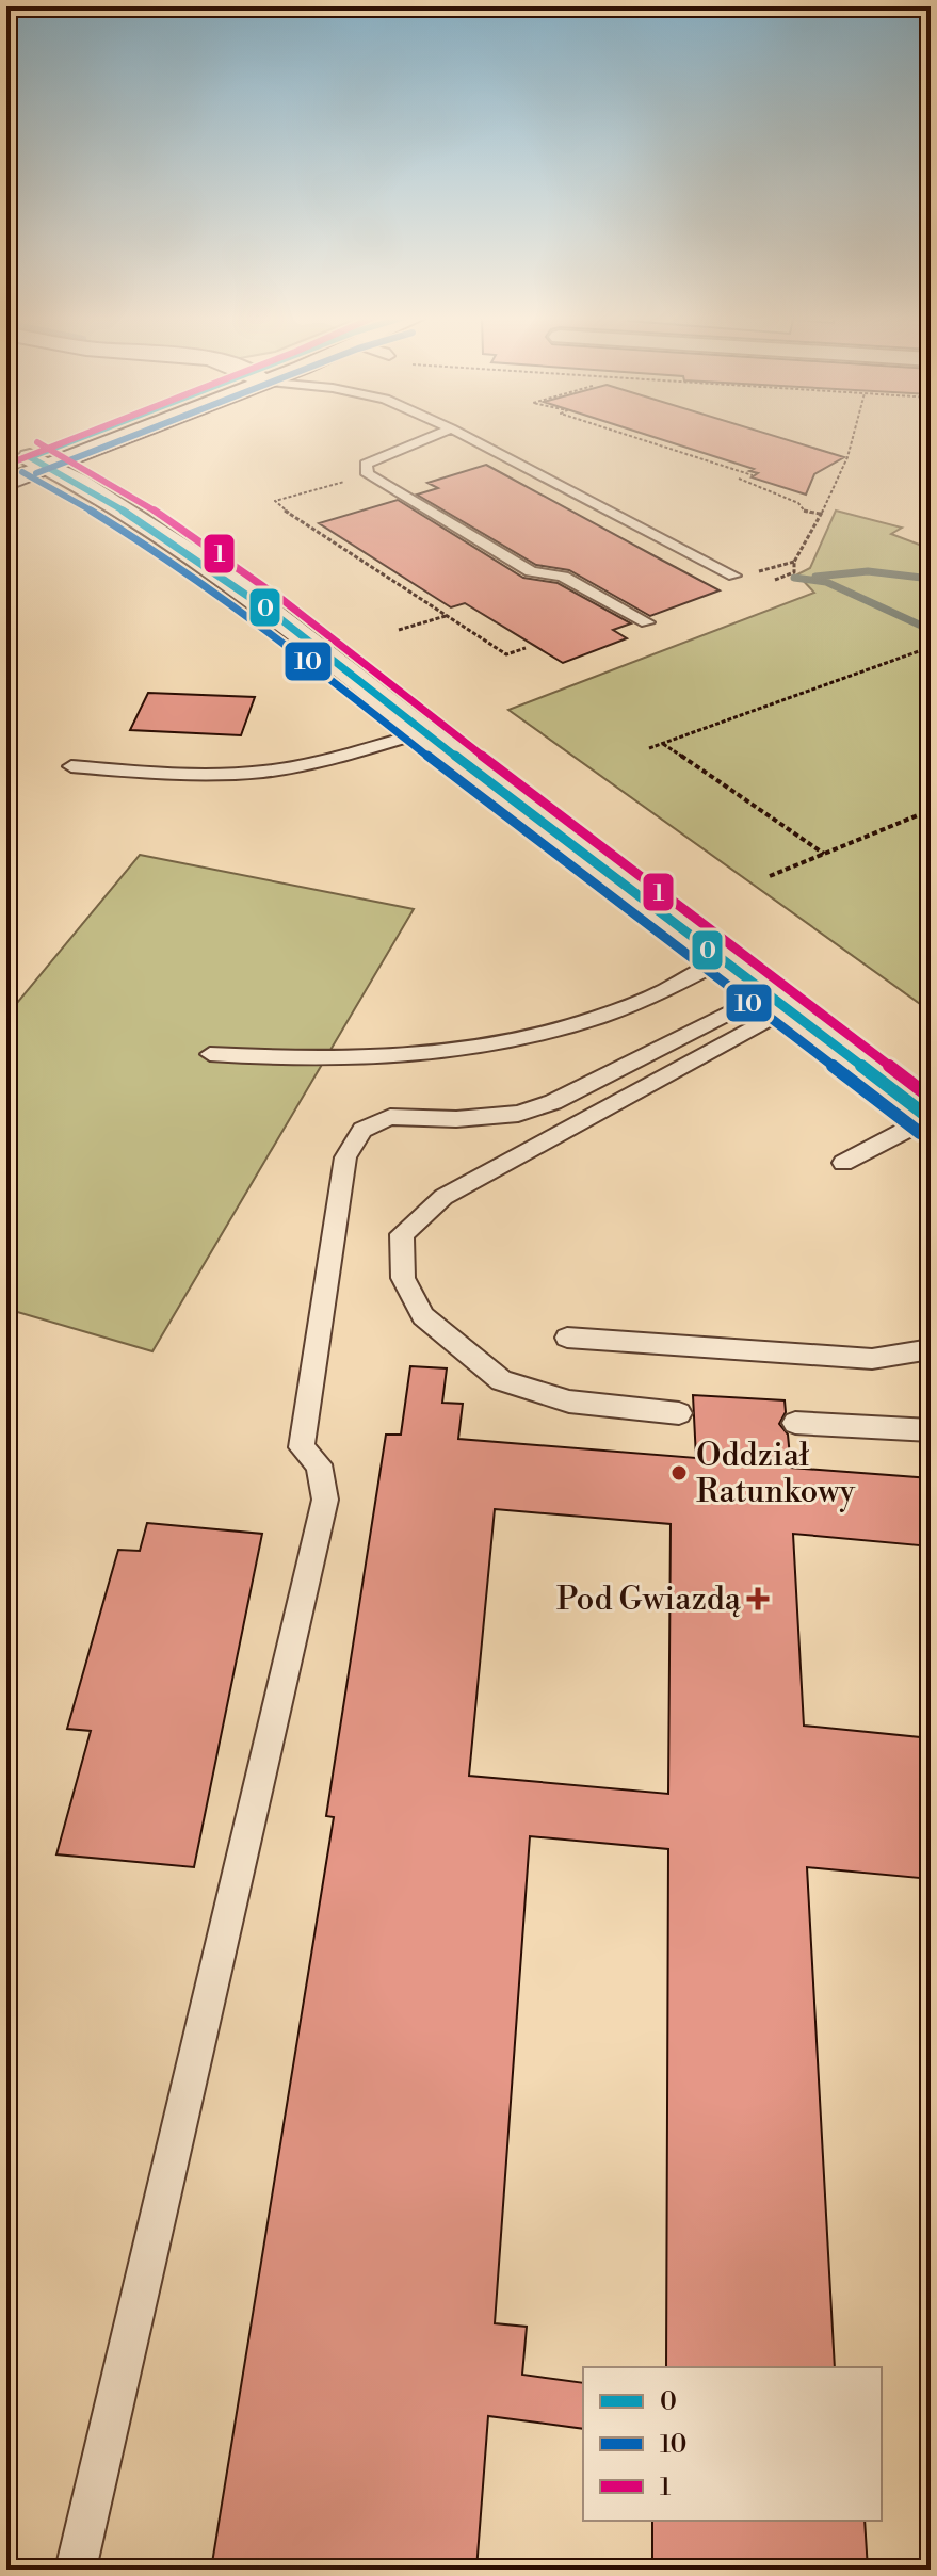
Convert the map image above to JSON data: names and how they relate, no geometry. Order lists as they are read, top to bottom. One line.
{"places":{"other":["Oddział Ratunkowy"],"health":["Pod Gwiazdą"]},"lines":["transit line 0","transit line 10","transit line 1"],"legend":["0","10","1"]}
